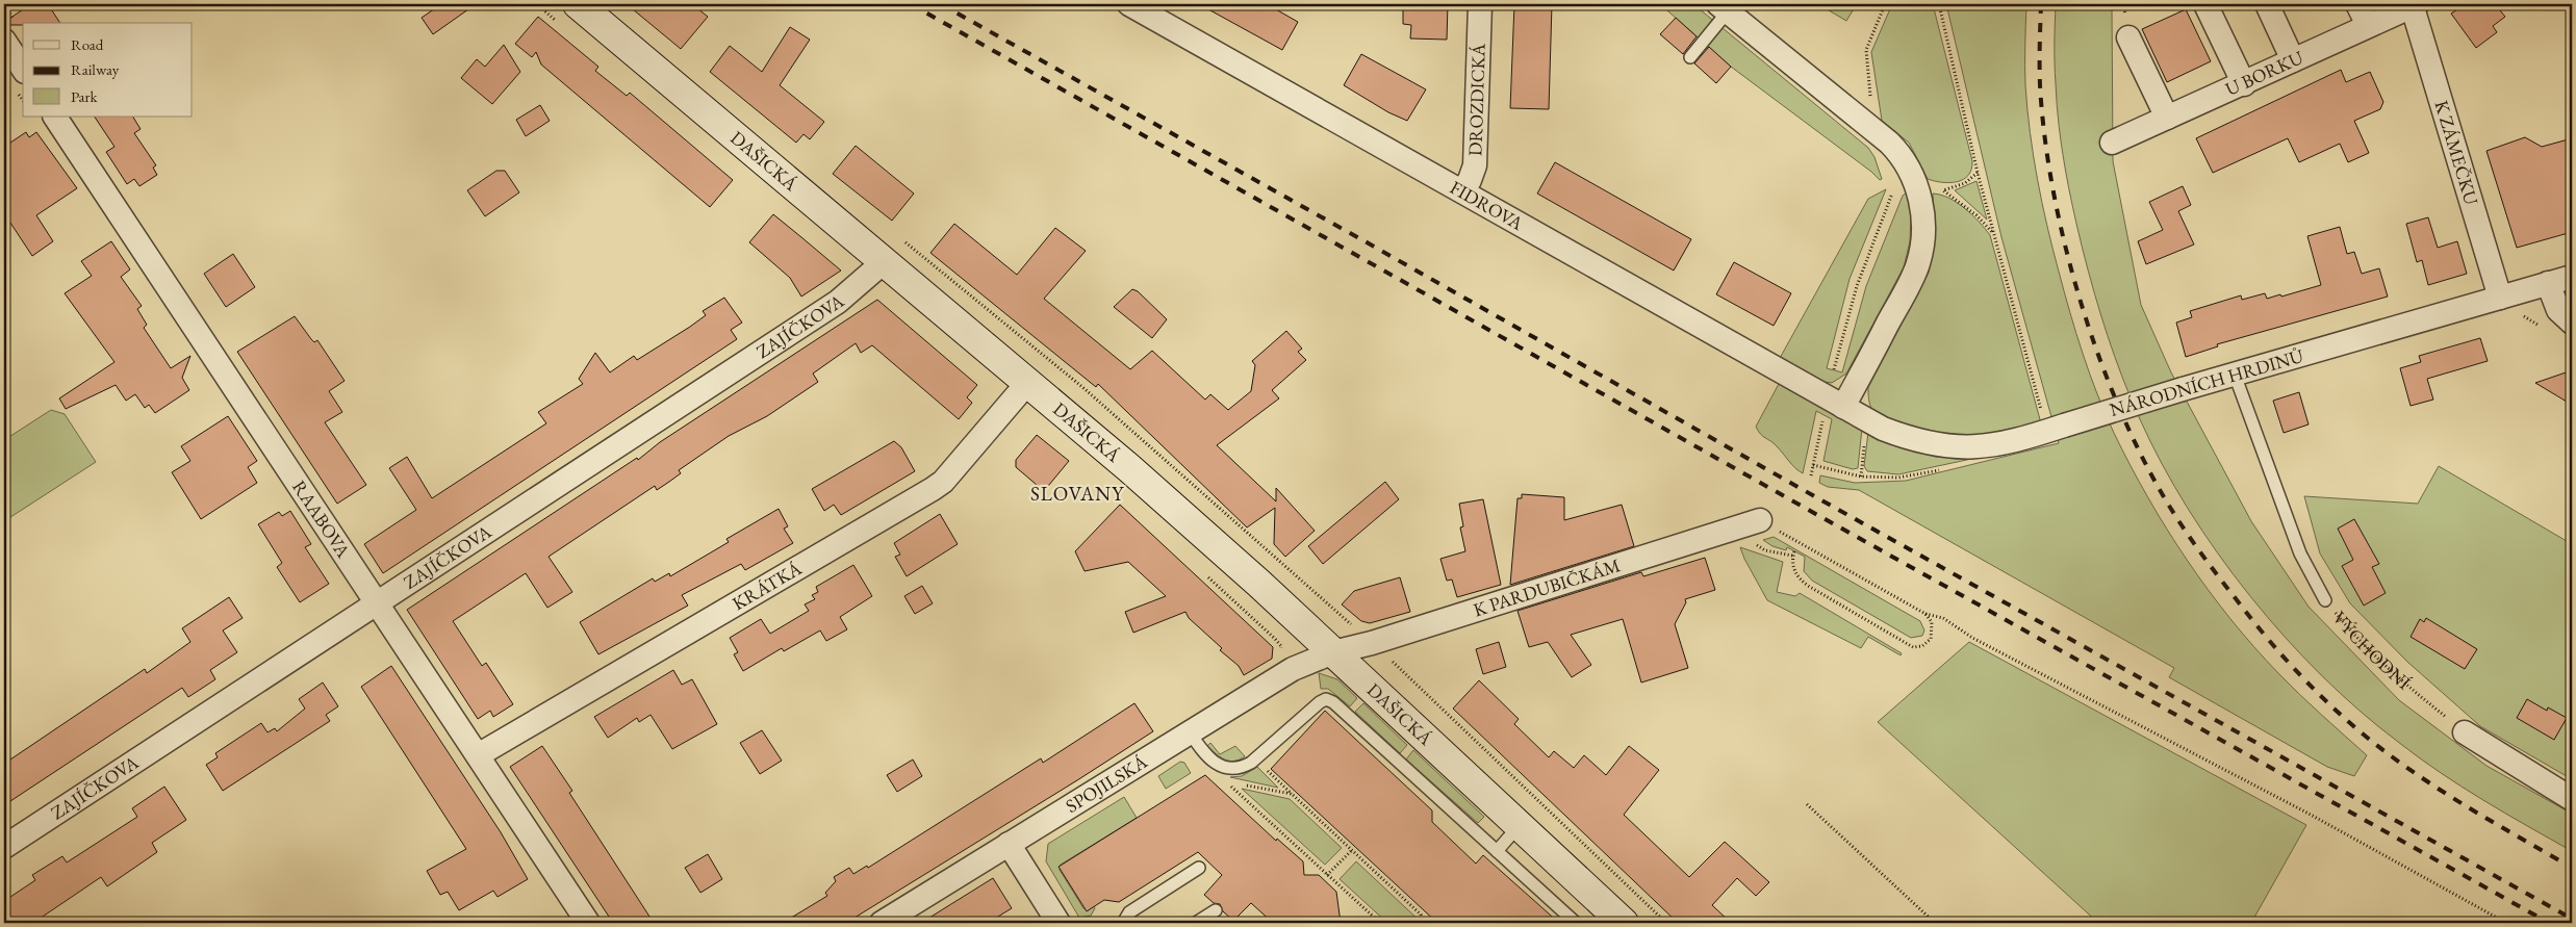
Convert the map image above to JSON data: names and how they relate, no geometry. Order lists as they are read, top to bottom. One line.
{"streets":{"main road":["DAŠICKÁ"],"street":["U BORKU","DROZDICKÁ","K ZÁMEČKU","FIDROVA","ZAJÍČKOVA","NÁRODNÍCH HRDINŮ","RAABOVA","KRÁTKÁ","K PARDUBIČKÁM","SPOJILSKÁ"],"lane":["VÝCHODNÍ"]},"crossings":[["U BORKU","K ZÁMEČKU"],["DROZDICKÁ","FIDROVA"],["K ZÁMEČKU","NÁRODNÍCH HRDINŮ"],["DAŠICKÁ","ZAJÍČKOVA"],["DAŠICKÁ","KRÁTKÁ"],["DAŠICKÁ","K PARDUBIČKÁM"],["DAŠICKÁ","SPOJILSKÁ"],["FIDROVA","NÁRODNÍCH HRDINŮ"],["ZAJÍČKOVA","RAABOVA"],["NÁRODNÍCH HRDINŮ","VÝCHODNÍ"],["RAABOVA","KRÁTKÁ"],["K PARDUBIČKÁM","SPOJILSKÁ"]],"districts":["SLOVANY"],"legend":["Road","Railway","Park"]}
